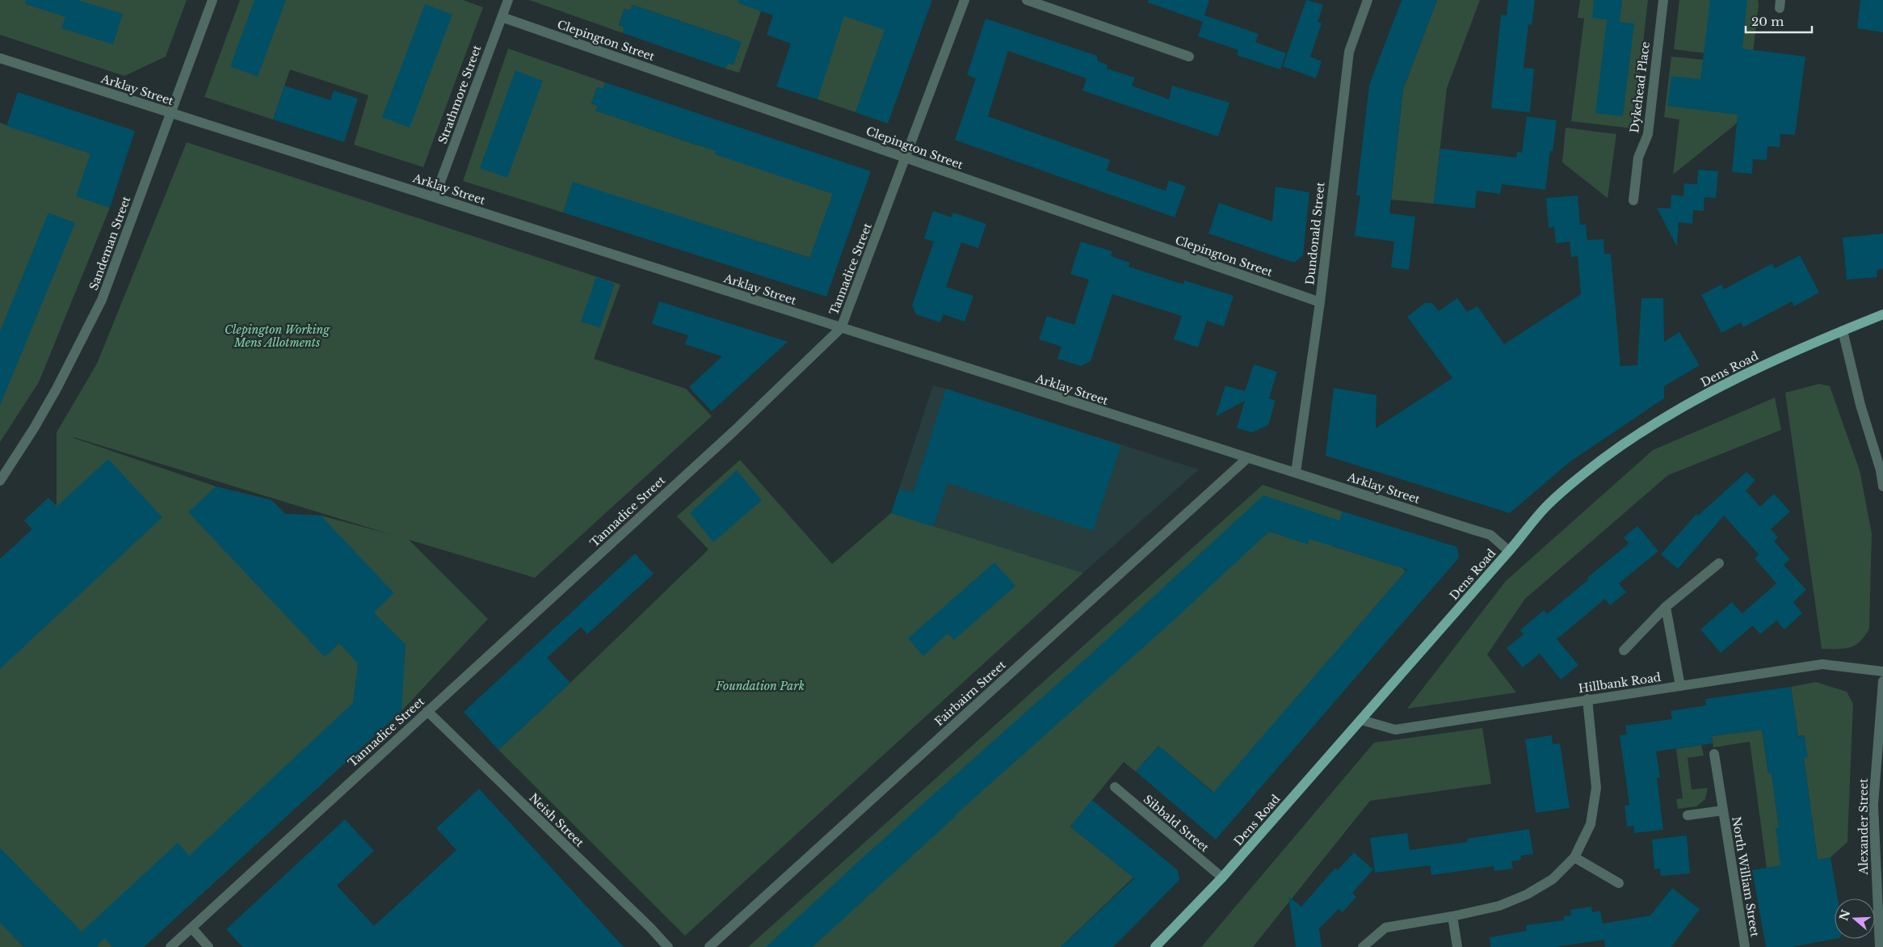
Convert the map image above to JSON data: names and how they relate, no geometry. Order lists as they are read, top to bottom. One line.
{"streets":{"main road":["Dens Road"],"street":["Clepington Street","Dykehead Place","Arklay Street","Strathmore Street","Dundonald Street","Sandeman Street","Tannadice Street","Hillbank Road","Fairbairn Street","Neish Street","Sibbald Street","Alexander Street","North William Street"]},"crossings":[["Clepington Street","Strathmore Street"],["Clepington Street","Dundonald Street"],["Clepington Street","Tannadice Street"],["Arklay Street","Strathmore Street"],["Arklay Street","Dundonald Street"],["Arklay Street","Sandeman Street"],["Arklay Street","Tannadice Street"],["Arklay Street","Dens Road"],["Arklay Street","Fairbairn Street"],["Tannadice Street","Neish Street"],["Dens Road","Hillbank Road"],["Dens Road","Sibbald Street"]],"parks":["Clepington Working Mens Allotments","Foundation Park"],"scale_bar":"20 m","north":"left"}
